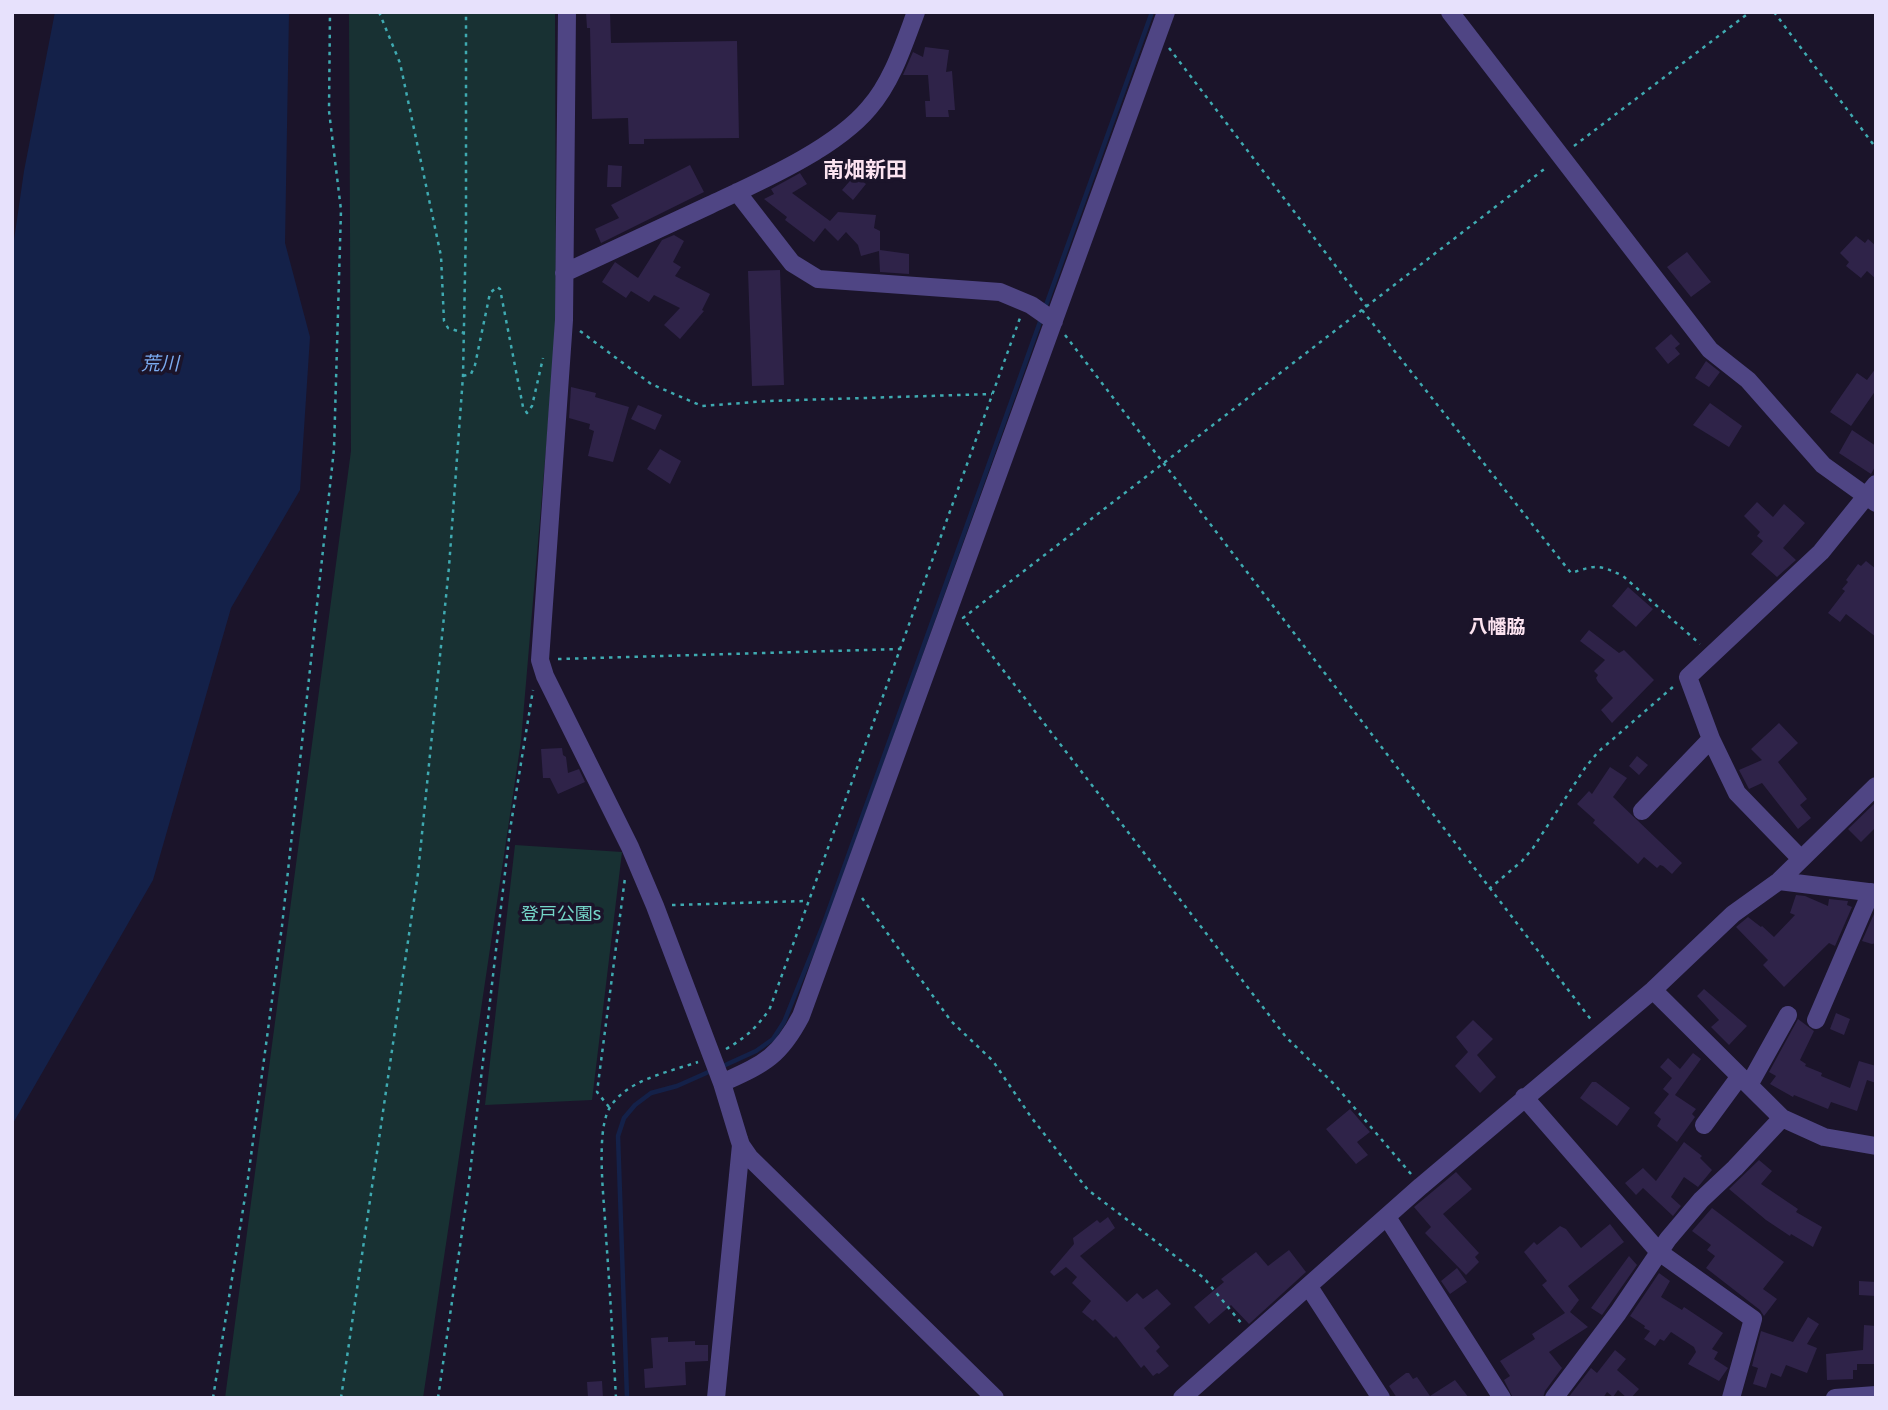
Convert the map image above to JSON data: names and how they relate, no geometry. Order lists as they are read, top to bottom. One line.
{"districts":["南畑新田","八幡脇"],"water":["荒川"],"parks":["登戸公園s"]}
